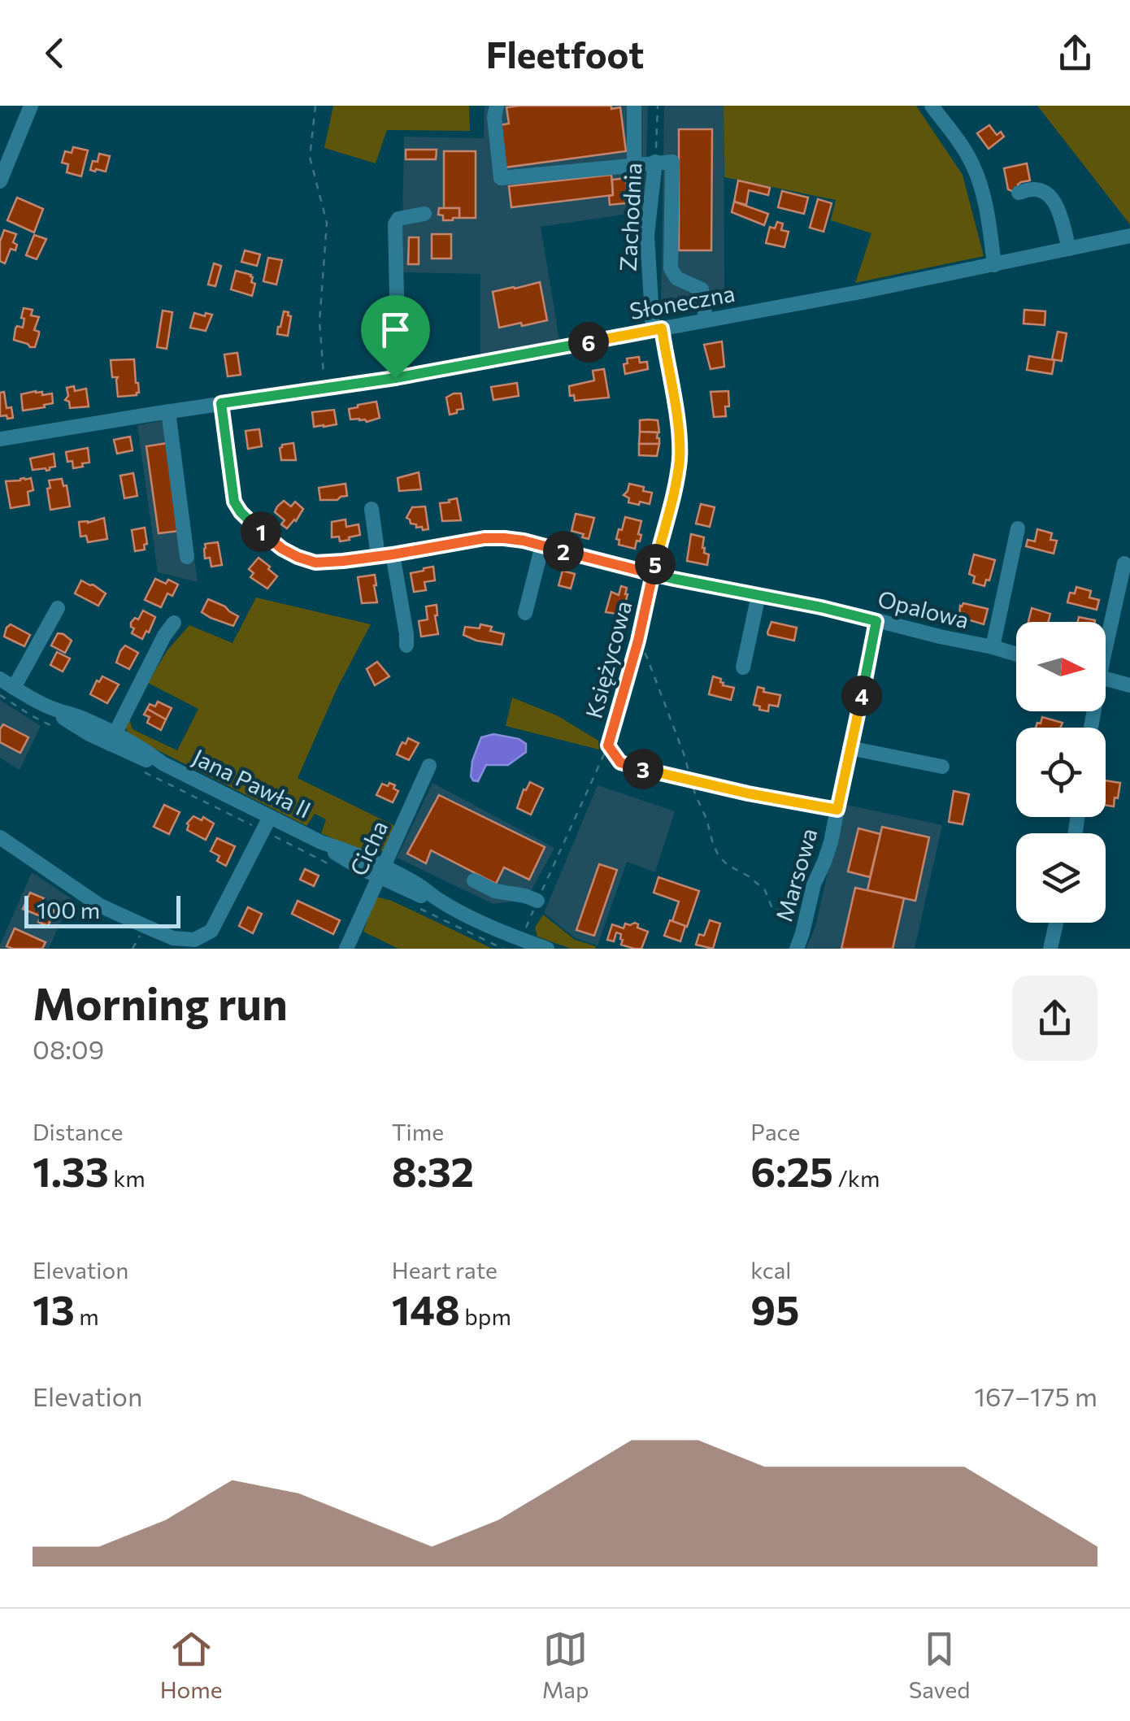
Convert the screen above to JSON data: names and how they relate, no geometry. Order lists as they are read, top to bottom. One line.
{"streets":{"street":["Zachodnia","Słoneczna","Opalowa","Jana Pawła II","Cicha","Marsowa"],"path":["Księżycowa"]},"crossings":[["Zachodnia","Słoneczna"],["Słoneczna","Opalowa"],["Opalowa","Księżycowa"],["Opalowa","Marsowa"],["Księżycowa","Jana Pawła II"],["Jana Pawła II","Cicha"]],"scale_bar":"100 m","north":"right","page":{"header":"Fleetfoot","pins":["6","1","2","5","4","3"],"scale":"100 m","heading":["Morning run","08:09"],"stats":[["Distance","1.33 km"],["Time","8:32"],["Pace","6:25 /km"],["Elevation","13 m"],["Heart rate","148 bpm"],["kcal","95"]],"chart":["Elevation","167–175 m"],"tabs":["Home","Map","Saved"]}}
